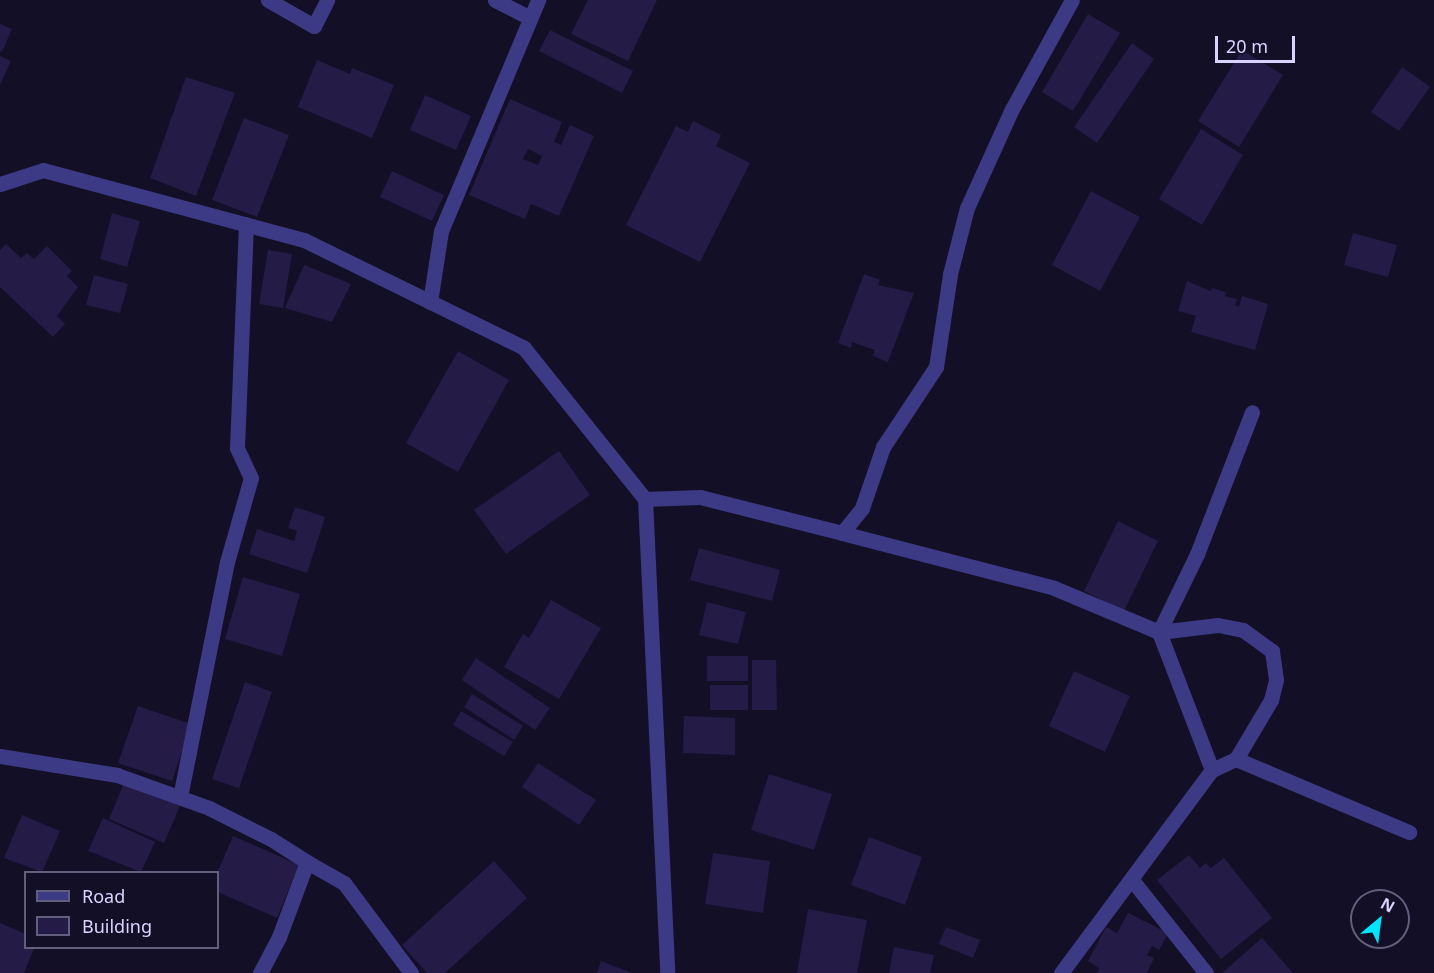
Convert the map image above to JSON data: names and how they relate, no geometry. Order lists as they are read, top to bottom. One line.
{"legend":["Road","Building"],"scale_bar":"20 m","north":"top right"}
